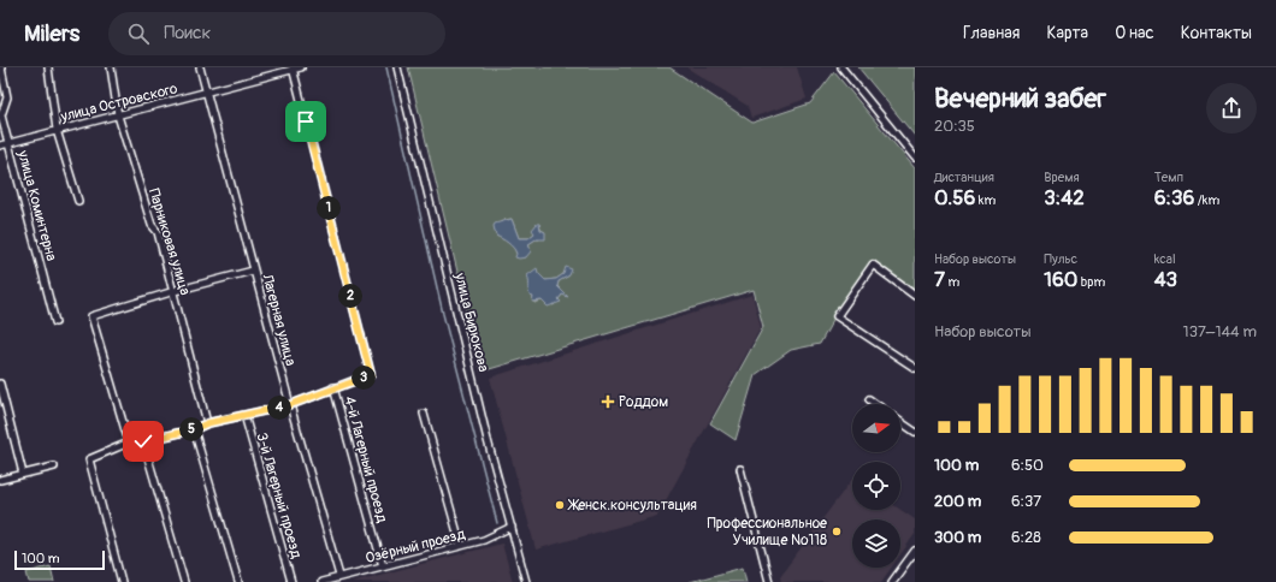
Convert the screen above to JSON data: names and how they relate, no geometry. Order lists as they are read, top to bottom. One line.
{"streets":{"street":["улица Островского","улица Коминтерна","Парниковая улица","Лагерная улица","улица Бирюкова","4-й Лагерный проезд","3-й Лагерный проезд","Озёрный проезд"]},"crossings":[["улица Островского","улица Коминтерна"],["улица Островского","Парниковая улица"],["улица Островского","Лагерная улица"],["Лагерная улица","Озёрный проезд"],["улица Бирюкова","Озёрный проезд"],["4-й Лагерный проезд","Озёрный проезд"]],"places":{"health":["Роддом"],"other":["Женск.консультация","Профессиональное Училище №118"]},"scale_bar":"100 m","north":"right","page":{"header":"Milers","search":"Поиск","nav":["Главная","Карта","О нас","Контакты"],"heading":["Вечерний забег","20:35"],"stats":[["Дистанция","0.56 km"],["Время","3:42"],["Темп","6:36 /km"],["Набор высоты","7 m"],["Пульс","160 bpm"],["kcal","43"]],"pins":["1","2","3","4","5"],"chart":["Набор высоты","137–144 m"],"list":[{"name":"100 m","note":"6:50"},{"name":"200 m","note":"6:37"},{"name":"300 m","note":"6:28"}],"scale":"100 m"}}
